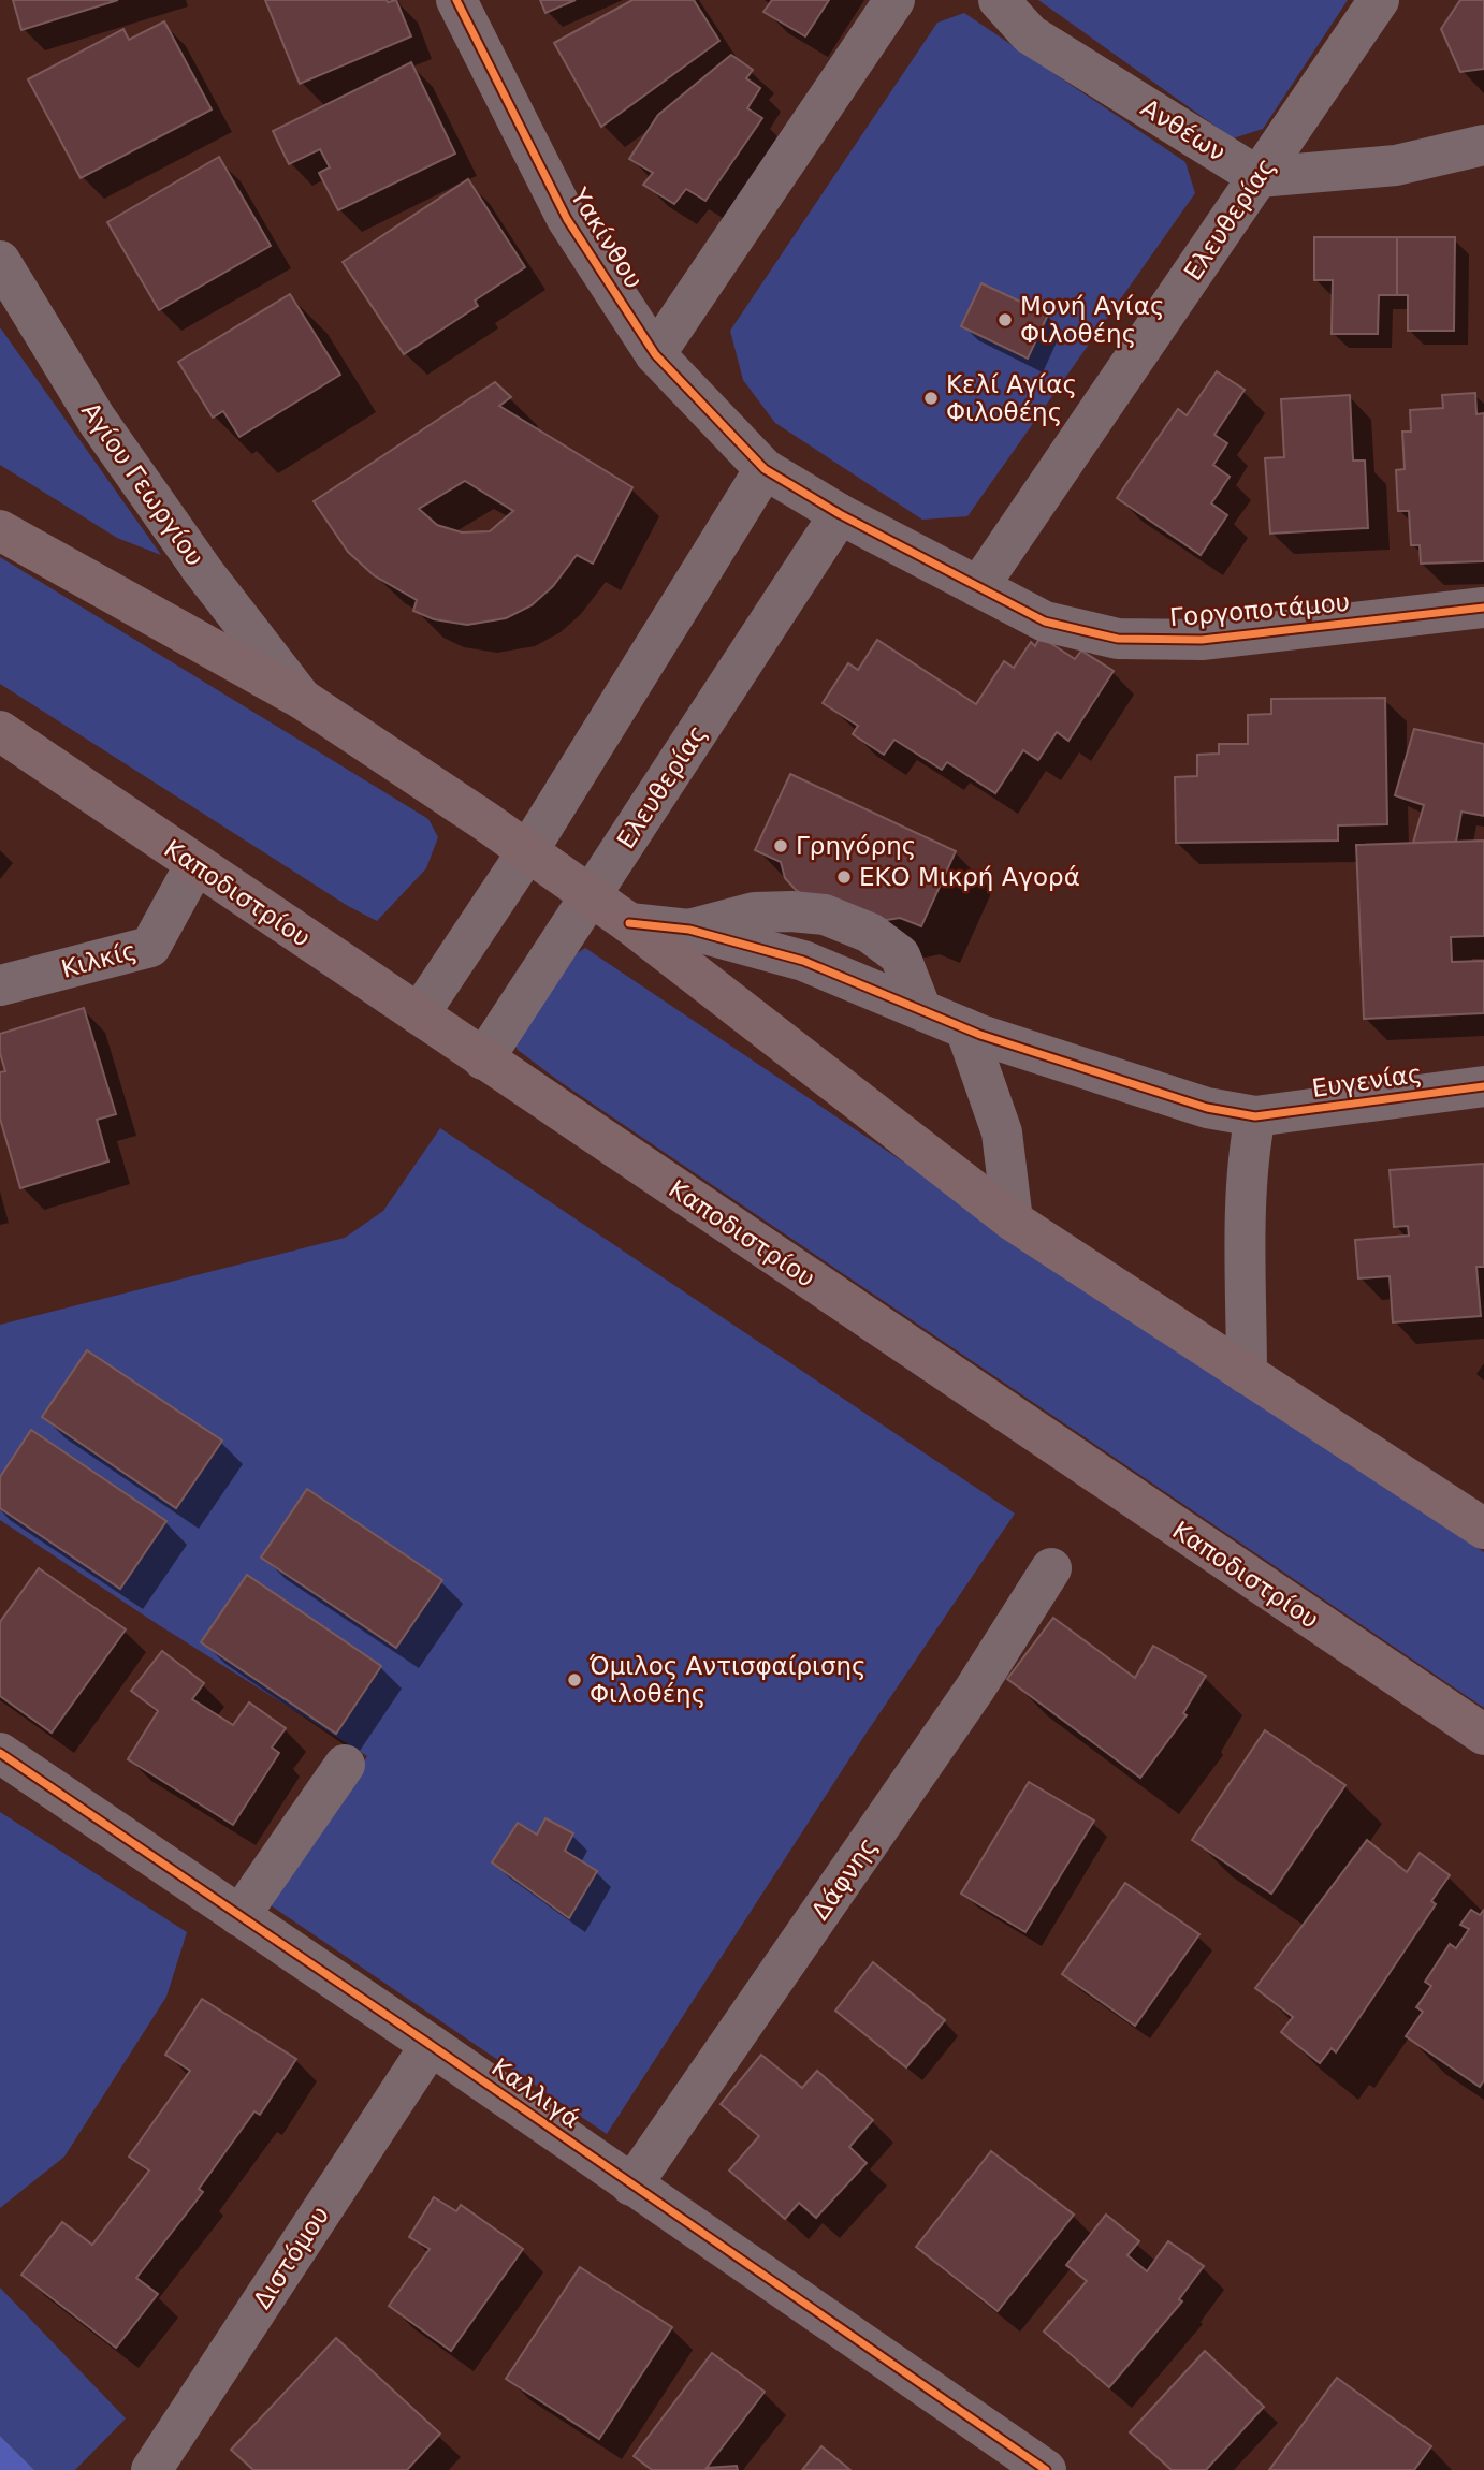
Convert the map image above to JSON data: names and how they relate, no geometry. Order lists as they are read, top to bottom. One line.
{"streets":{"main road":["Καποδιστρίου"],"street":["Ανθέων","Ελευθερίας","Υακίνθου","Αγίου Γεωργίου","Γοργοποτάμου","Κιλκίς","Ευγενίας","Δάφνης","Καλλιγά","Διστόμου"]},"crossings":[["Ανθέων","Ελευθερίας"],["Ελευθερίας","Γοργοποτάμου"],["Ελευθερίας","Καποδιστρίου"],["Υακίνθου","Γοργοποτάμου"],["Καποδιστρίου","Κιλκίς"],["Δάφνης","Καλλιγά"],["Καλλιγά","Διστόμου"]],"places":["Μονή Αγίας Φιλοθέης","Κελί Αγίας Φιλοθέης","Γρηγόρης","ΕΚΟ Μικρή Αγορά","Όμιλος Αντισφαίρισης Φιλοθέης"]}
